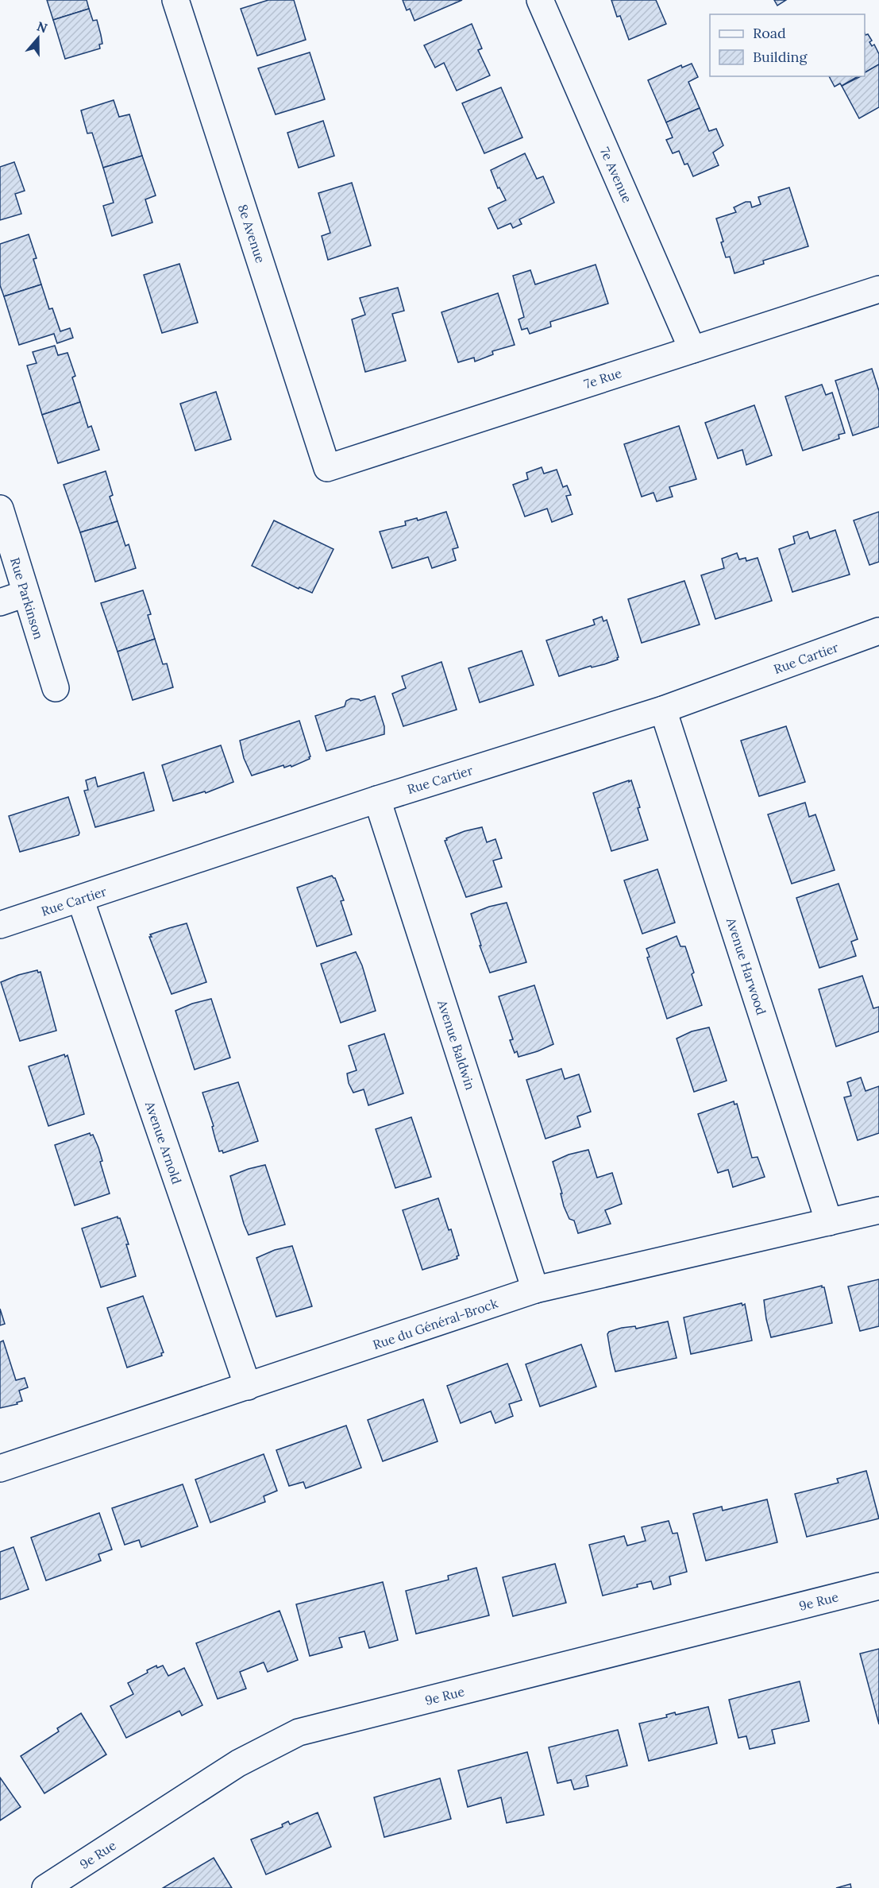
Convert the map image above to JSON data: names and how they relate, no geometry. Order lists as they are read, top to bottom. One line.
{"streets":{"street":["7e Avenue","8e Avenue","7e Rue","Rue Parkinson","Rue Cartier","Avenue Harwood","Avenue Baldwin","Avenue Arnold","Rue du Général-Brock","9e Rue"]},"crossings":[["7e Avenue","7e Rue"],["8e Avenue","7e Rue"],["Rue Cartier","Avenue Harwood"],["Rue Cartier","Avenue Baldwin"],["Rue Cartier","Avenue Arnold"],["Avenue Harwood","Rue du Général-Brock"],["Avenue Baldwin","Rue du Général-Brock"],["Avenue Arnold","Rue du Général-Brock"]],"legend":["Road","Building"],"north":"top"}
